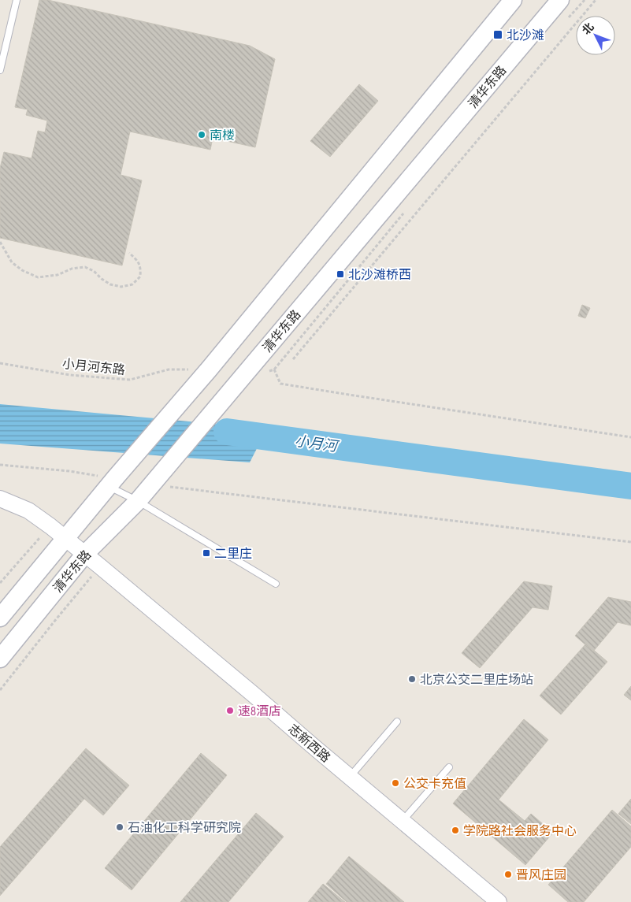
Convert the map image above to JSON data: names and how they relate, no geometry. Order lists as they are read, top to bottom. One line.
{"streets":{"main road":["清华东路"],"street":["志新西路"],"path":["小月河东路"]},"crossings":[["清华东路","小月河东路"],["清华东路","志新西路"]],"water":["小月河"],"places":{"transit":["北沙滩","北沙滩桥西","二里庄"],"other":["南楼","北京公交二里庄场站","速8酒店","公交卡充值","石油化工科学研究院","学院路社会服务中心","晋风庄园"]},"north":"top left"}
